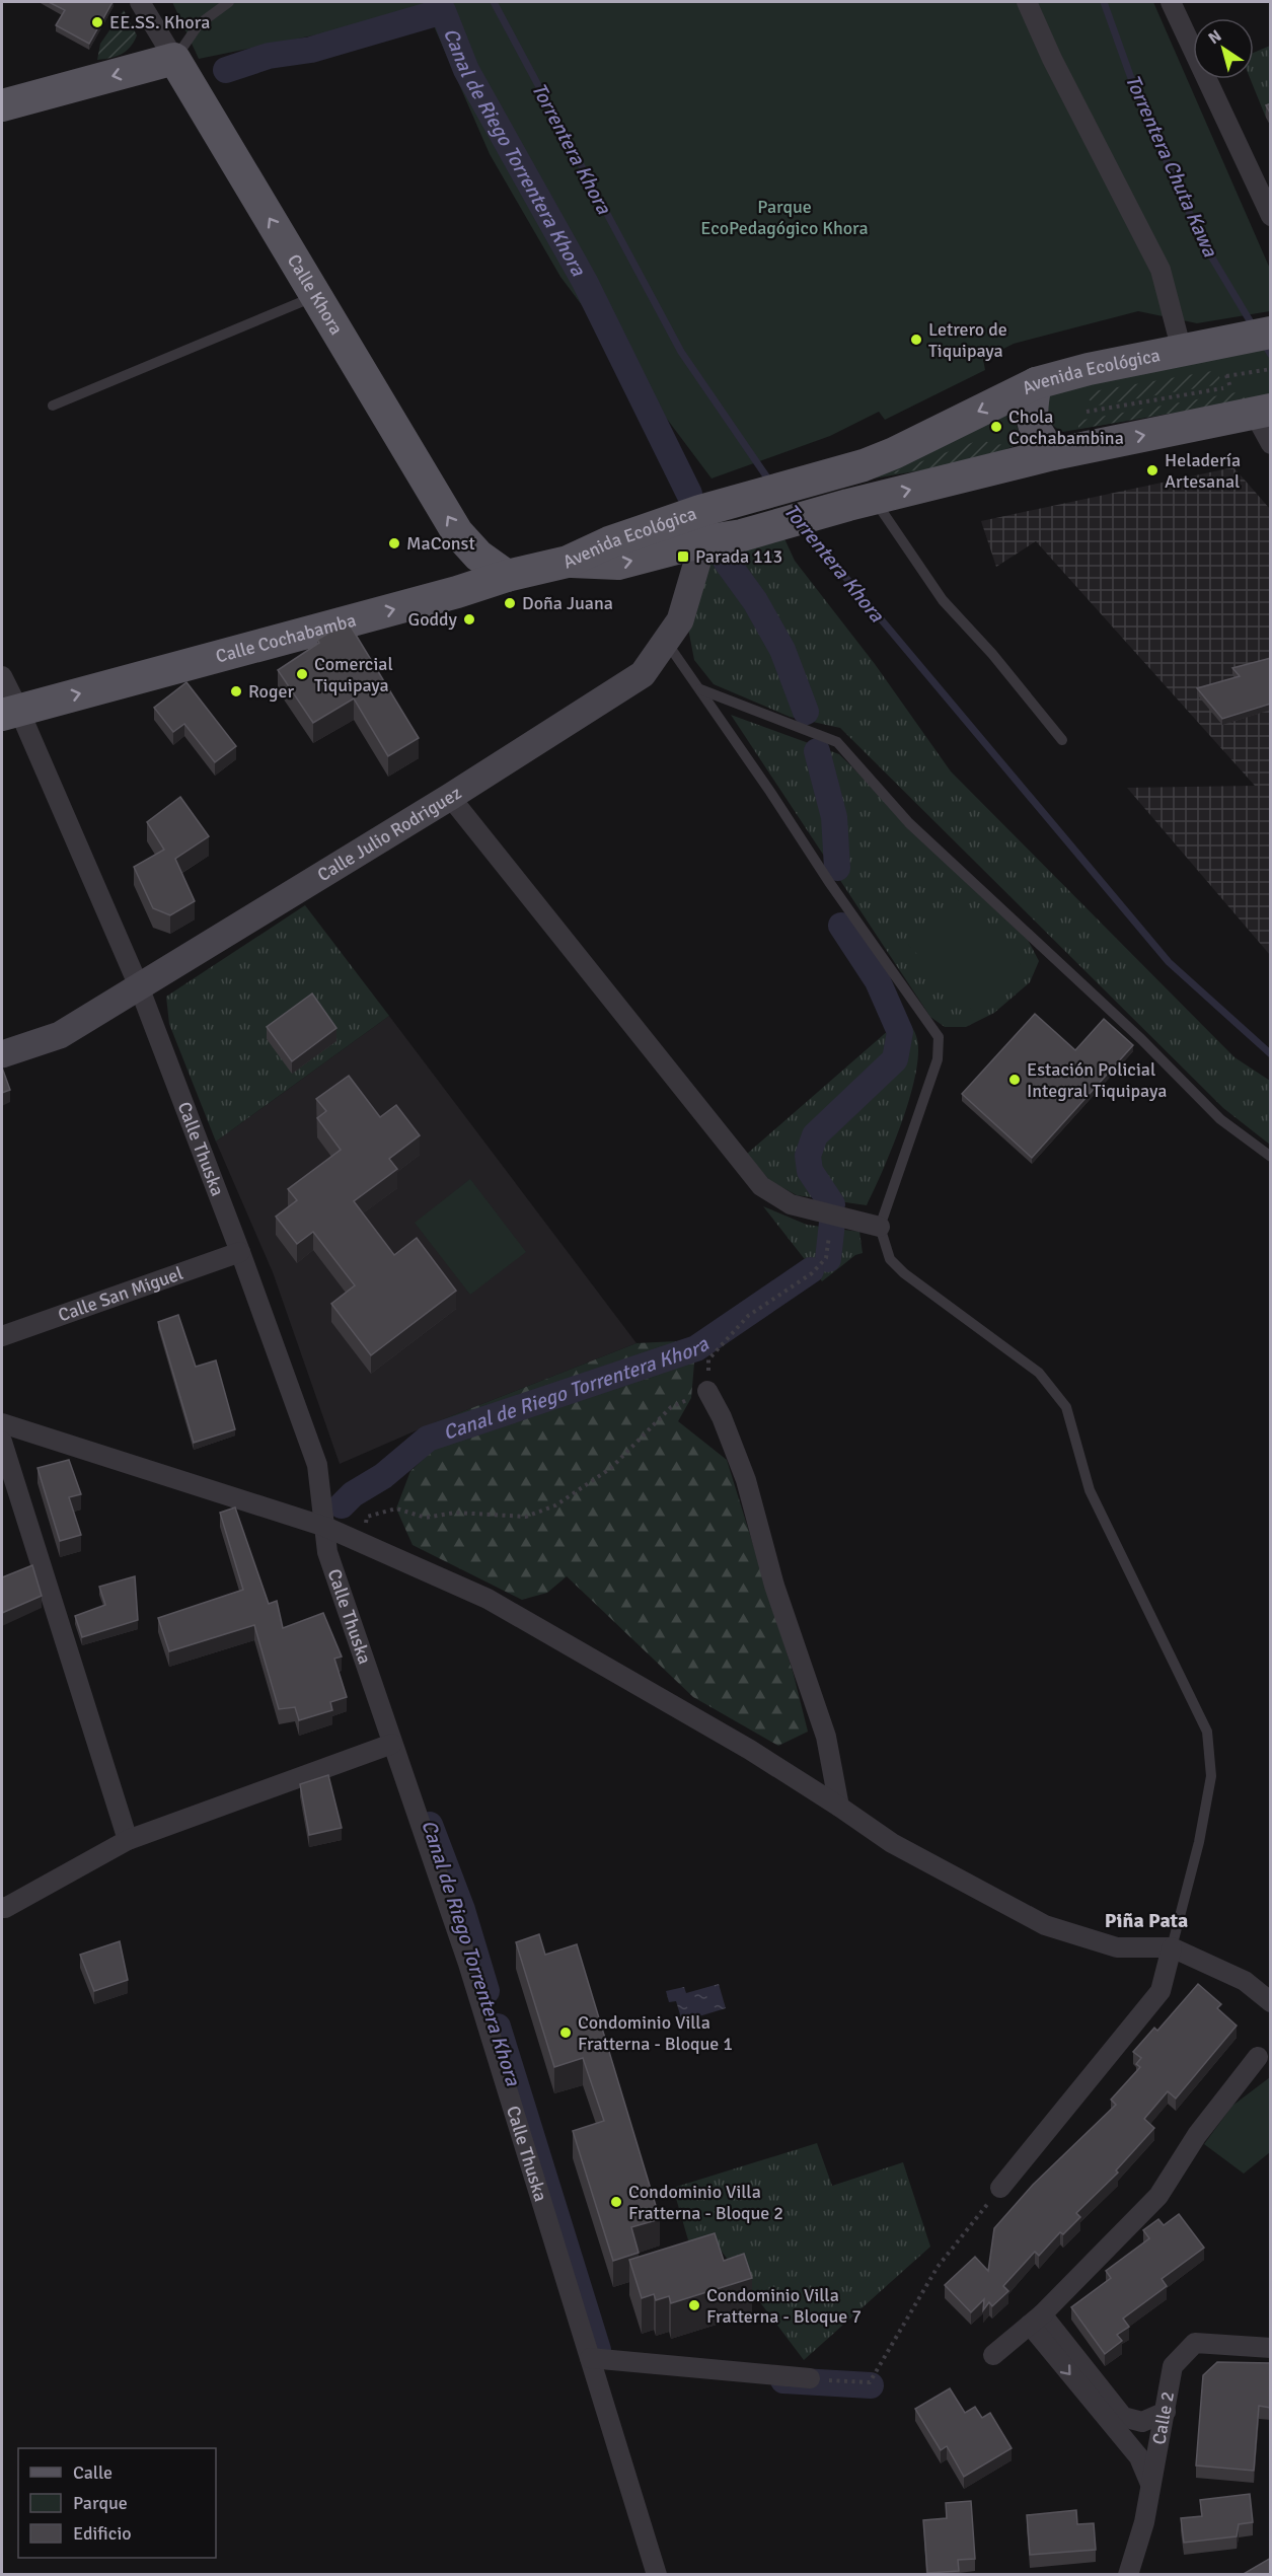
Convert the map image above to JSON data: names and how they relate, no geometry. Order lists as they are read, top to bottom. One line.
{"streets":{"main road":["Calle Khora","Avenida Ecológica","Calle Cochabamba","Calle Julio Rodriguez"],"street":["Calle Thuska","Calle San Miguel","Calle 2"]},"crossings":[["Calle Khora","Calle Cochabamba"],["Avenida Ecológica","Calle Cochabamba"],["Avenida Ecológica","Calle Julio Rodriguez"],["Calle Cochabamba","Calle Thuska"],["Calle Julio Rodriguez","Calle Thuska"],["Calle Thuska","Calle San Miguel"]],"one_way":["Calle Khora","Calle Cochabamba"],"districts":["Piña Pata"],"water":["Torrentera Khora","Canal de Riego Torrentera Khora","Torrentera Chuta Kawa"],"parks":["Parque EcoPedagógico Khora"],"places":{"other":["EE.SS. Khora","Letrero de Tiquipaya","Chola Cochabambina","Heladería Artesanal","MaConst","Doña Juana","Goddy","Comercial Tiquipaya","Roger","Estación Policial Integral Tiquipaya","Condominio Villa Fratterna - Bloque 1","Condominio Villa Fratterna - Bloque 2","Condominio Villa Fratterna - Bloque 7"],"transit":["Parada 113"]},"legend":["Calle","Parque","Edificio"],"north":"top left"}
